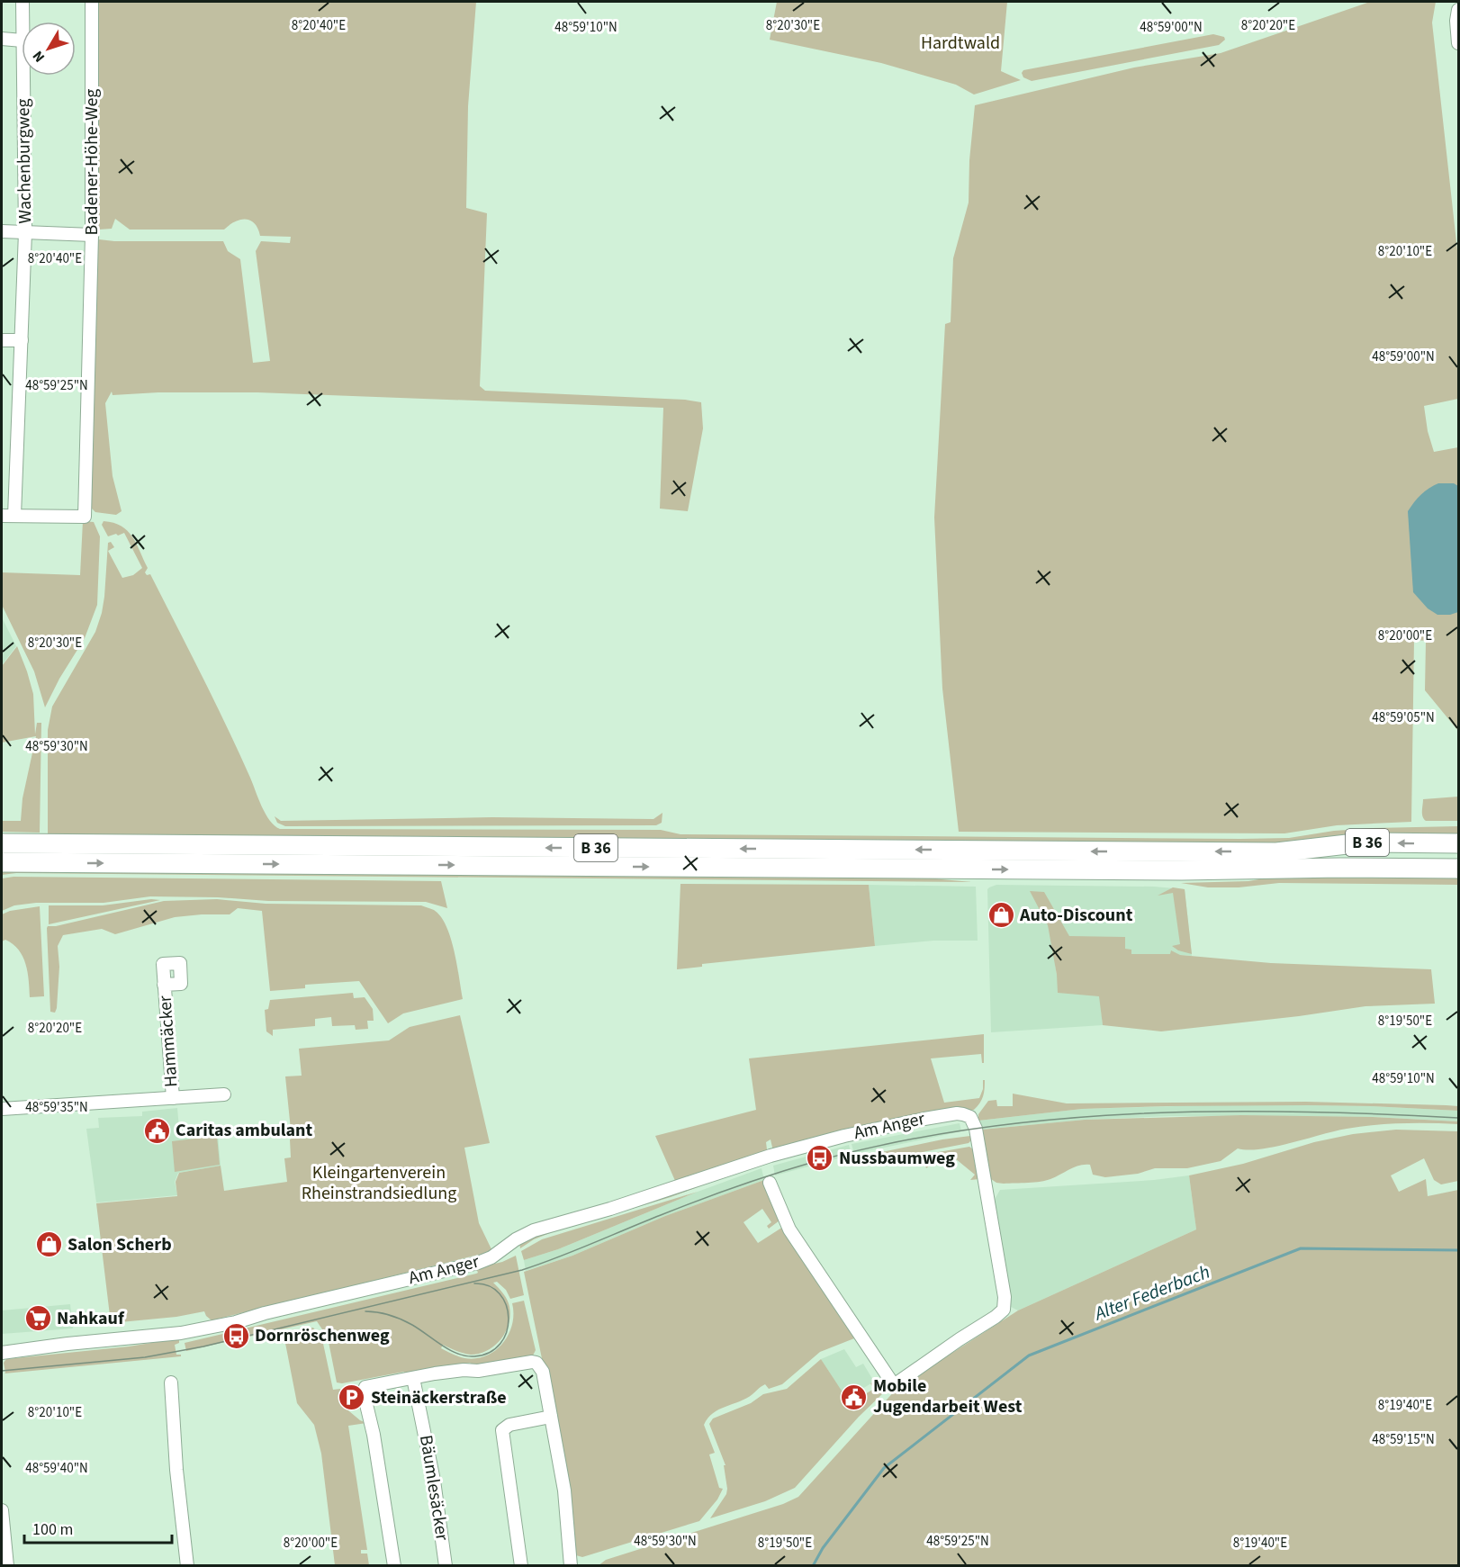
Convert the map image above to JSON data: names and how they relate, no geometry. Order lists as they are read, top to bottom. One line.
{"streets":{"highway":["B 36"],"street":["Wachenburgweg","Badener-Höhe-Weg","Hammäcker","Am Anger","Bäumlesäcker"]},"crossings":[["Wachenburgweg","Badener-Höhe-Weg"]],"water":["Alter Federbach"],"parks":["Hardtwald","Kleingartenverein Rheinstrandsiedlung"],"places":{"shop":["Auto-Discount","Salon Scherb"],"public building":["Caritas ambulant","Mobile Jugendarbeit West"],"bus stop":["Nussbaumweg","Dornröschenweg"],"supermarket":["Nahkauf"],"parking":["Steinäckerstraße"]},"scale_bar":"100 m","north":"bottom left","coordinates":["8°20'40\"E","8°20'30\"E","8°20'20\"E","48°59'10\"N","48°59'00\"N","8°20'10\"E","48°59'25\"N","8°20'00\"E","48°59'05\"N","48°59'30\"N","8°19'50\"E","48°59'35\"N","8°19'40\"E","48°59'15\"N","48°59'40\"N"]}
